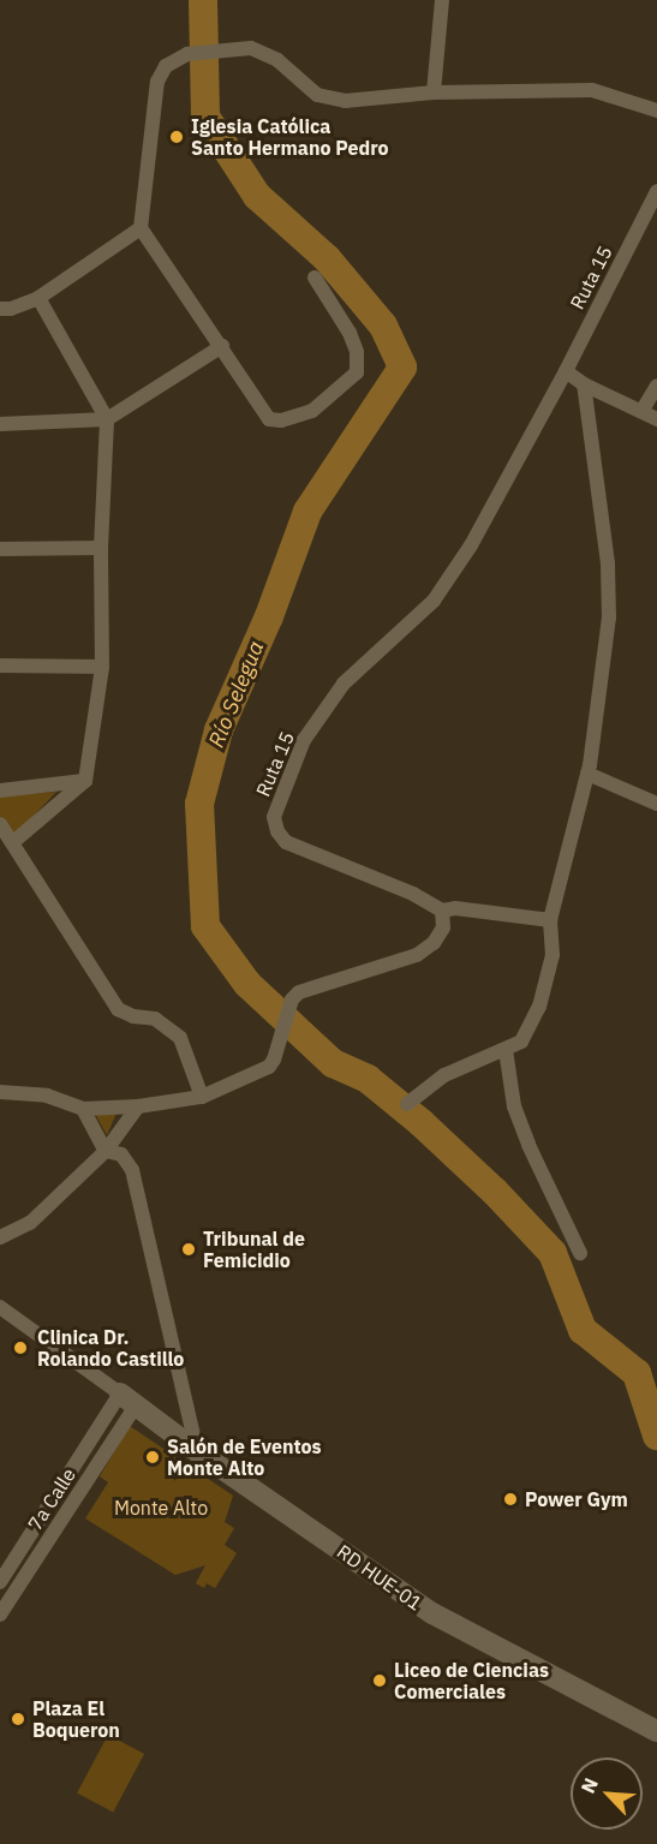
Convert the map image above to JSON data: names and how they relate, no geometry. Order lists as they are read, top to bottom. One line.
{"streets":{"street":["Ruta 15","7a Calle","RD HUE-01"]},"crossings":[["7a Calle","RD HUE-01"]],"water":["Río Selegua"],"parks":["Monte Alto"],"places":["Iglesia Católica Santo Hermano Pedro","Tribunal de Femicidio","Clinica Dr. Rolando Castillo","Salón de Eventos Monte Alto","Power Gym","Liceo de Ciencias Comerciales","Plaza El Boqueron"],"north":"top left"}
